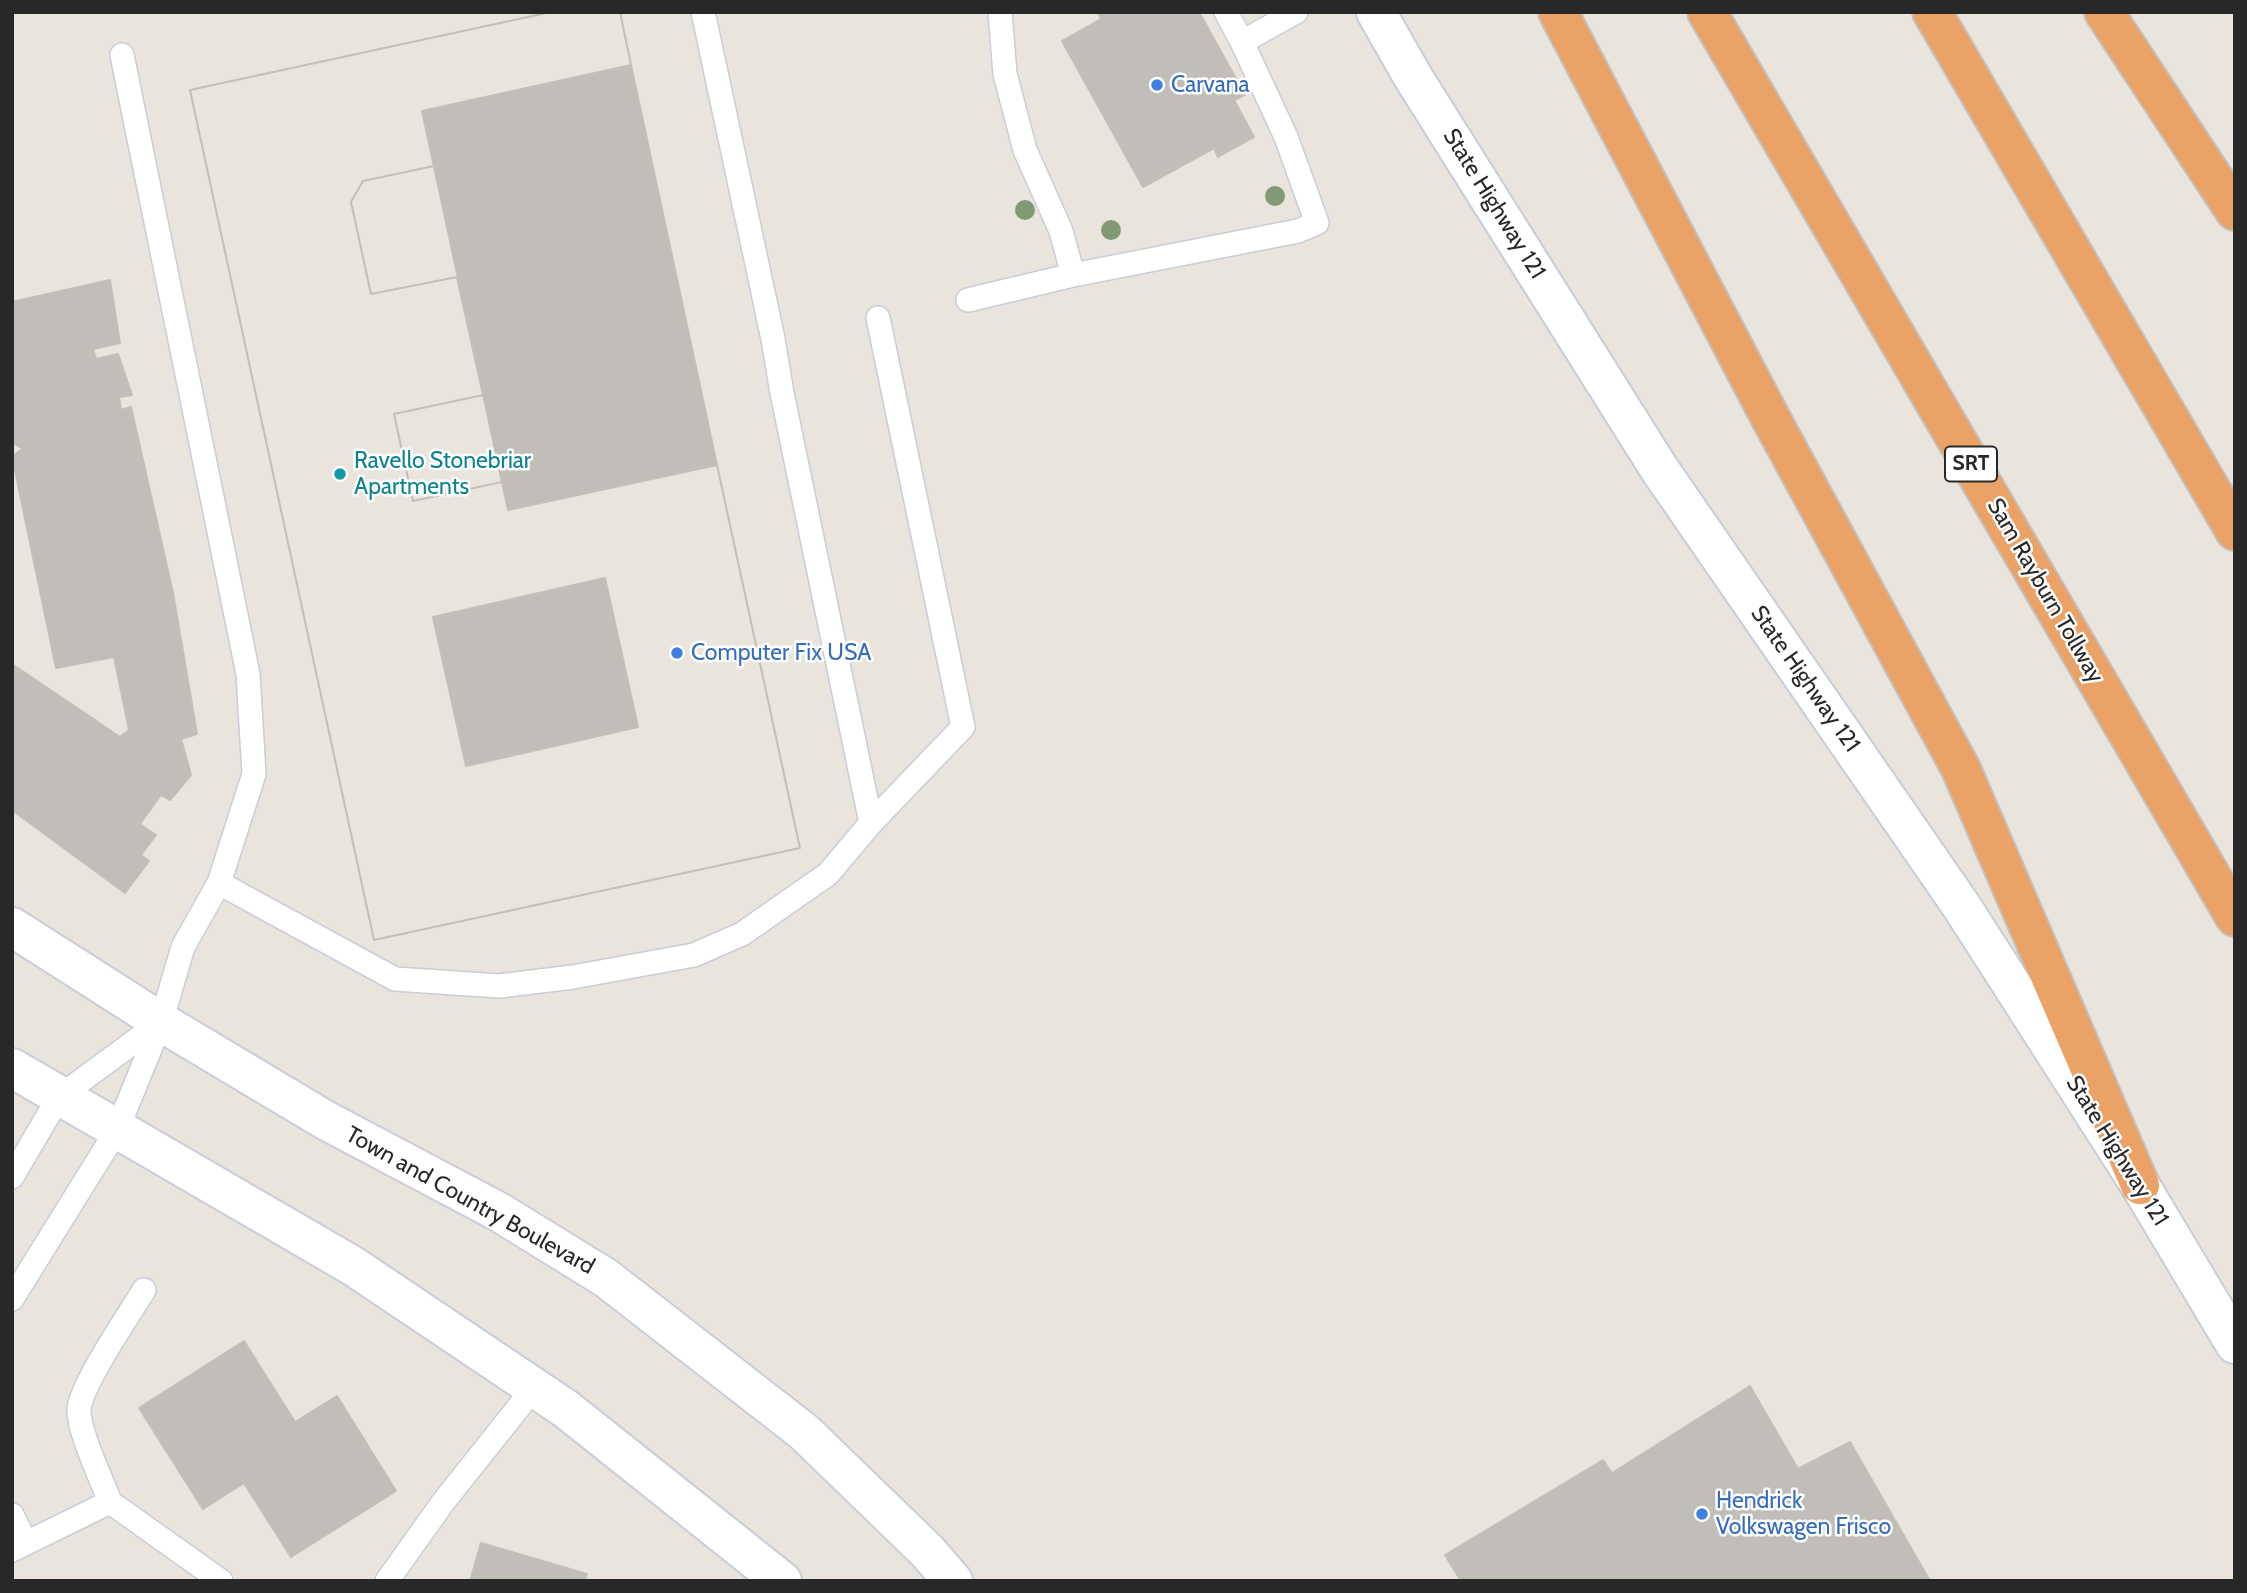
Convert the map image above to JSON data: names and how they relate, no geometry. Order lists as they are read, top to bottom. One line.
{"streets":{"highway":["SRT","Sam Rayburn Tollway"],"main road":["State Highway 121","Town and Country Boulevard"]},"places":["Carvana","Ravello Stonebriar Apartments","Computer Fix USA","Hendrick Volkswagen Frisco"]}
